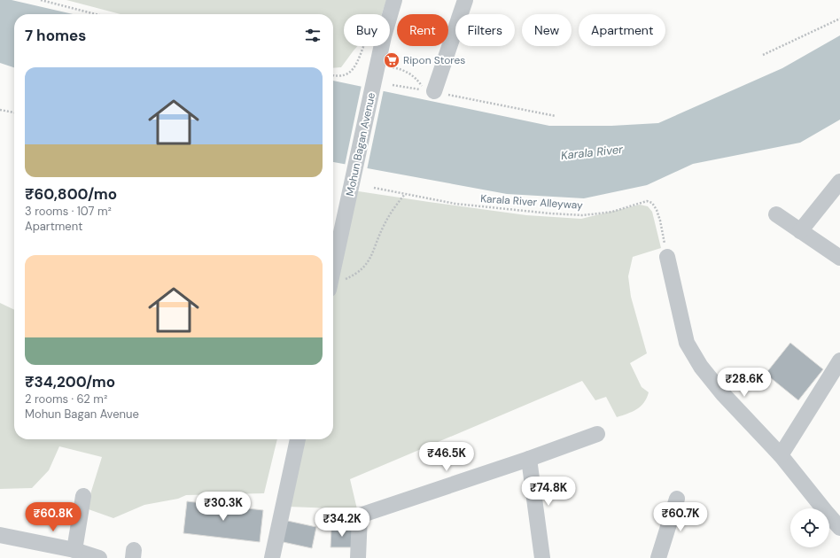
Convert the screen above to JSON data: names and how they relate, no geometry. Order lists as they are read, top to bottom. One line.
{"streets":{"street":["Mohun Bagan Avenue"],"path":["Karala River Alleyway"]},"water":["Karala River"],"places":{"supermarket":["Ripon Stores"]},"page":{"chip":["Buy","Rent","Filters","New","Apartment"],"heading":"7 homes","list":[{"name":"₹60,800/mo","note":"3 rooms · 107 m² · Apartment"},{"name":"₹34,200/mo","note":"2 rooms · 62 m² · Mohun Bagan Avenue"}],"price":["₹28.6K","₹46.5K","₹74.8K","₹30.3K","₹60.8K","₹60.7K","₹34.2K"]}}
